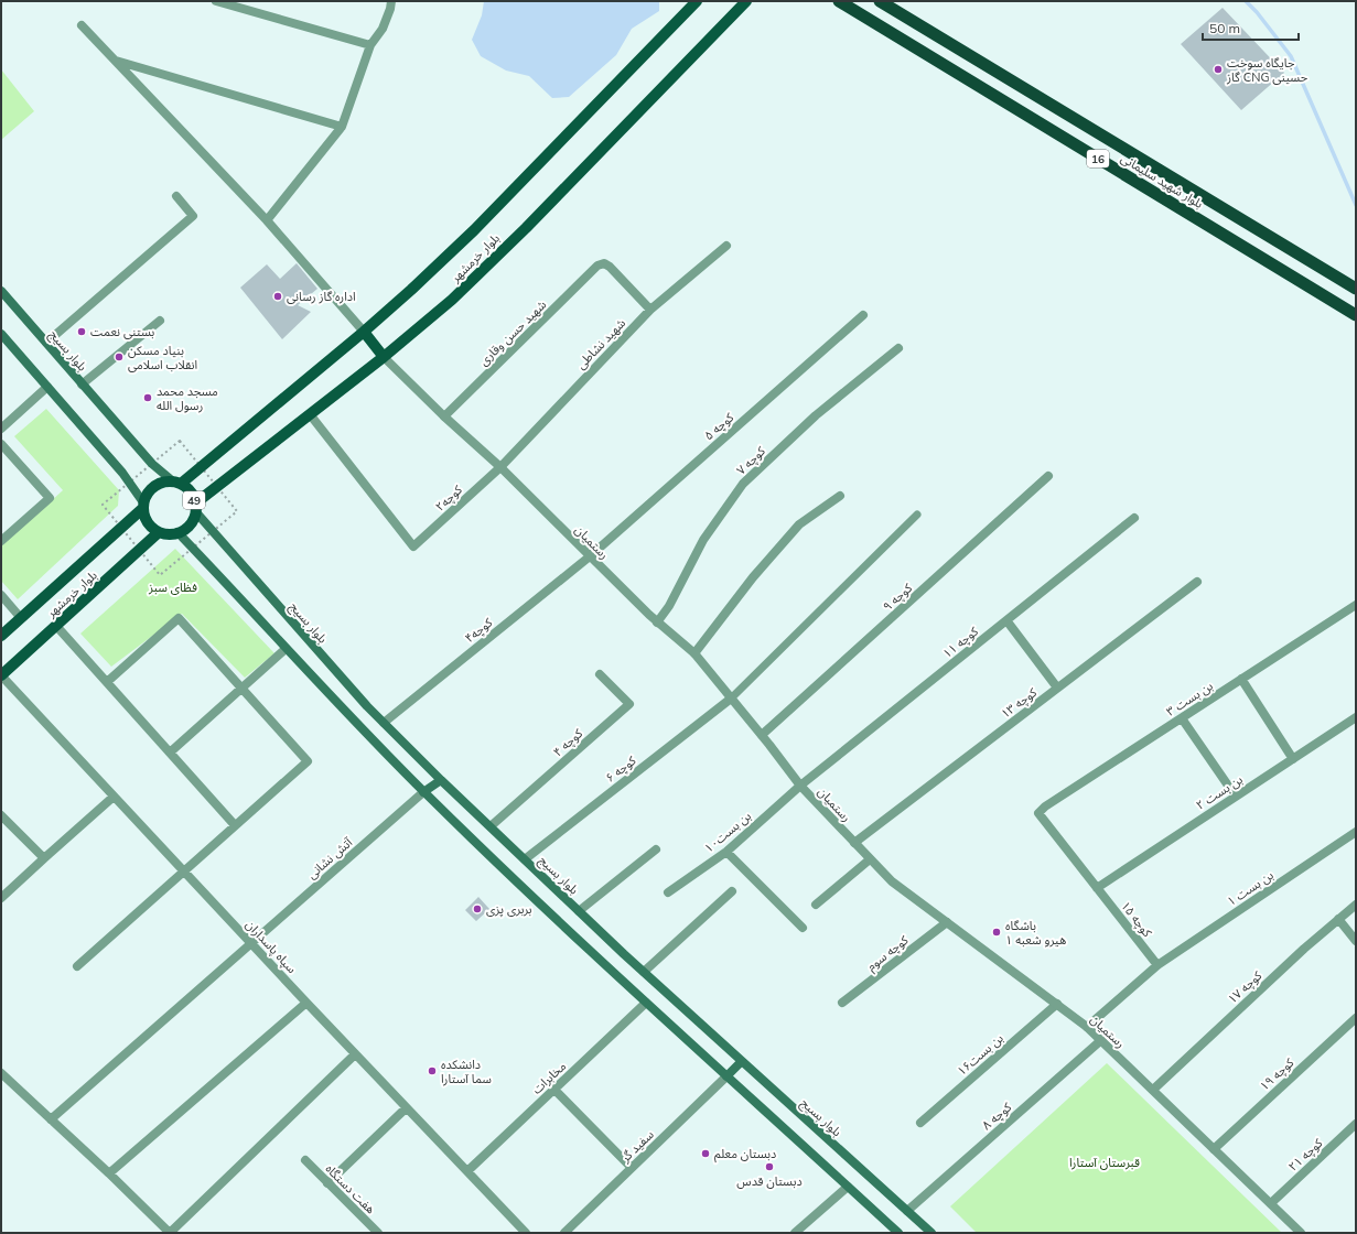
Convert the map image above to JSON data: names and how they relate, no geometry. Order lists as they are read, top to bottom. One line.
{"streets":{"highway":["16","بلوار شهید سلیمانی"],"main road":["بلوار خرمشهر","بلوار بسیج","49"],"street":["شهید حسن وقاری","شهید نشاطی","کوچه ۵","کوچه ۷","کوچه۲","رستمیان","کوچه ۹","کوچه۴","کوچه ۱۱","بن بست ۳","کوچه ۱۳","کوچه ۴","کوچه ۶","بن بست ۲","بن بست۱۰","آتش نشانی","بن بست ۱","کوچه ۱۵","سپاه پاسداران","کوچه سوم","کوچه ۱۷","بن بست۱۶","کوچه ۱۹","مخابرات","کوچه ۸","سفید گر","کوچه ۲۱","هفت دستگاه"]},"crossings":[["بلوار خرمشهر","بلوار بسیج"],["بلوار خرمشهر","کوچه۲"],["بلوار خرمشهر","49"],["بلوار خرمشهر","رستمیان"],["بلوار خرمشهر","سپاه پاسداران"],["شهید حسن وقاری","شهید نشاطی"],["شهید حسن وقاری","رستمیان"],["شهید نشاطی","کوچه۲"],["شهید نشاطی","رستمیان"],["بلوار بسیج","49"],["بلوار بسیج","کوچه۴"],["بلوار بسیج","کوچه ۴"],["بلوار بسیج","کوچه ۶"],["بلوار بسیج","کوچه ۸"],["کوچه ۵","رستمیان"],["کوچه ۵","کوچه۴"],["کوچه ۷","رستمیان"],["کوچه۲","رستمیان"],["رستمیان","کوچه ۹"],["رستمیان","کوچه۴"],["رستمیان","کوچه ۱۱"],["رستمیان","کوچه ۱۳"],["رستمیان","کوچه ۶"],["رستمیان","بن بست۱۰"],["رستمیان","کوچه سوم"],["رستمیان","کوچه ۱۷"],["رستمیان","بن بست۱۶"],["رستمیان","کوچه ۱۹"],["رستمیان","کوچه ۸"],["رستمیان","کوچه ۲۱"],["کوچه ۱۱","بن بست۱۰"],["بن بست ۳","کوچه ۱۵"],["بن بست ۲","کوچه ۱۵"],["آتش نشانی","سپاه پاسداران"],["بن بست ۱","کوچه ۱۵"],["سپاه پاسداران","مخابرات"]],"parks":["فظای سبز","قبرستان آستارا"],"places":["جایگاه سوخت گاز CNG حسینی","اداره گاز رسانی","بستنی نعمت","بنیاد مسکن انقلاب اسلامی","مسجد محمد رسول الله","بربری پزی","باشگاه هیرو شعبه ۱","دانشکده سما آستارا","دبستان معلم","دبستان قدس"],"scale_bar":"50 m"}
